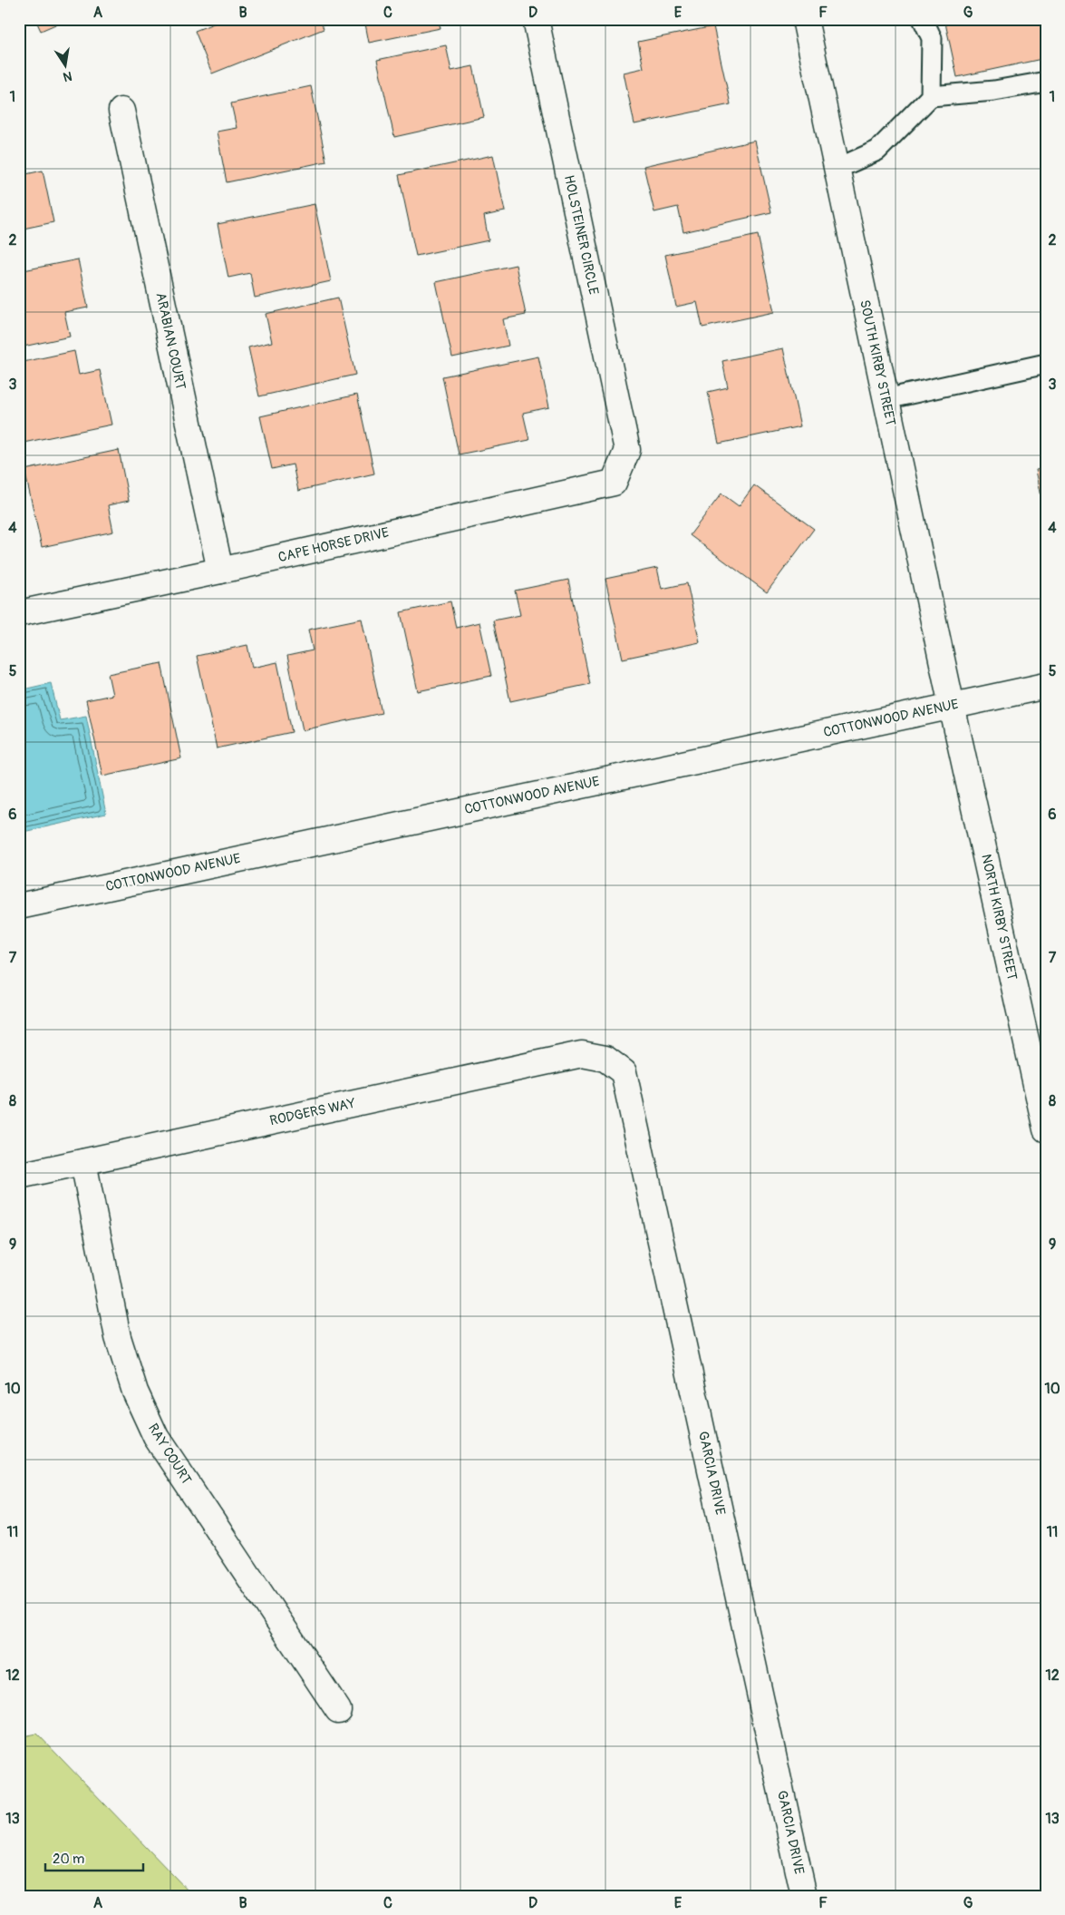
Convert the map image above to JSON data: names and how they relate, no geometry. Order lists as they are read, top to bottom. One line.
{"streets":{"street":["HOLSTEINER CIRCLE","ARABIAN COURT","SOUTH KIRBY STREET","CAPE HORSE DRIVE","COTTONWOOD AVENUE","NORTH KIRBY STREET","RODGERS WAY","RAY COURT","GARCIA DRIVE"]},"crossings":[["HOLSTEINER CIRCLE","CAPE HORSE DRIVE"],["ARABIAN COURT","CAPE HORSE DRIVE"],["SOUTH KIRBY STREET","COTTONWOOD AVENUE"],["SOUTH KIRBY STREET","NORTH KIRBY STREET"],["COTTONWOOD AVENUE","NORTH KIRBY STREET"],["RODGERS WAY","RAY COURT"],["RODGERS WAY","GARCIA DRIVE"]],"scale_bar":"20 m","north":"bottom","grid":{"columns":["A","B","C","D","E","F","G"],"rows":["1","2","3","4","5","6","7","8","9","10","11","12","13"]}}
